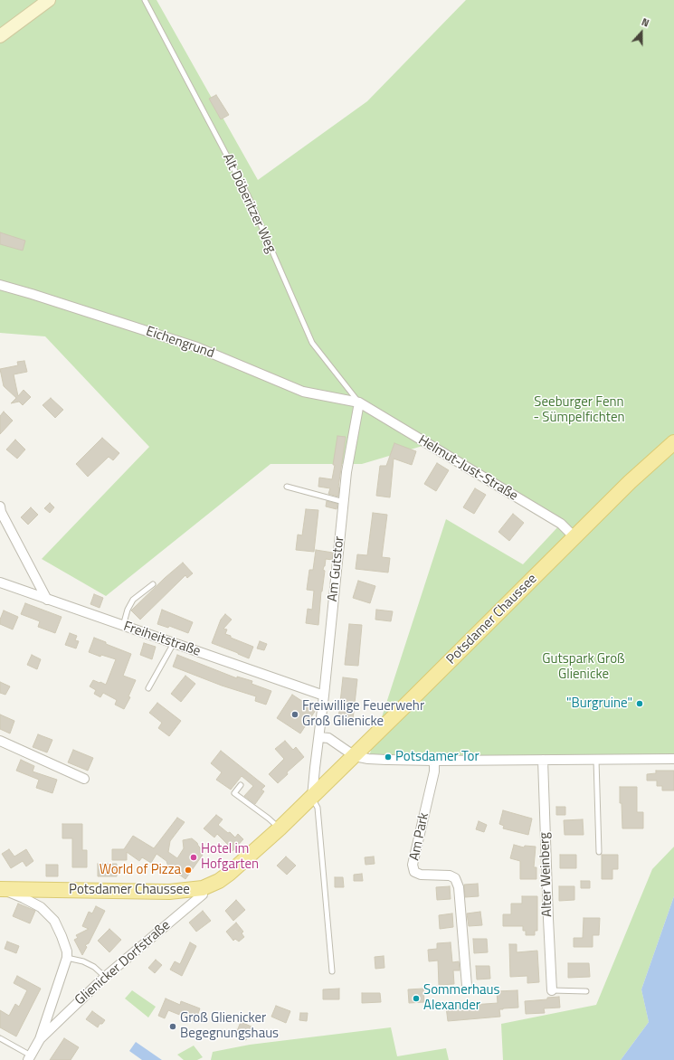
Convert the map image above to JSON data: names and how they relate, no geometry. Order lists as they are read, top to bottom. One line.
{"streets":{"main road":["Potsdamer Chaussee"],"street":["Eichengrund","Helmut-Just-Straße","Am Gutstor","Freiheitstraße","Am Park","Alter Weinberg","Glienicker Dorfstraße"],"lane":["Alt Döberitzer Weg"]},"crossings":[["Alt Döberitzer Weg","Eichengrund"],["Alt Döberitzer Weg","Helmut-Just-Straße"],["Alt Döberitzer Weg","Am Gutstor"],["Eichengrund","Helmut-Just-Straße"],["Eichengrund","Am Gutstor"],["Helmut-Just-Straße","Am Gutstor"],["Helmut-Just-Straße","Potsdamer Chaussee"],["Am Gutstor","Potsdamer Chaussee"],["Am Gutstor","Freiheitstraße"],["Potsdamer Chaussee","Glienicker Dorfstraße"]],"parks":["Seeburger Fenn - Sümpelfichten","Gutspark Groß Glienicke"],"places":["\"Burgruine\"","Freiwillige Feuerwehr Groß Glienicke","Potsdamer Tor","Hotel im Hofgarten","World of Pizza","Sommerhaus Alexander","Groß Glienicker Begegnungshaus"],"north":"top"}
